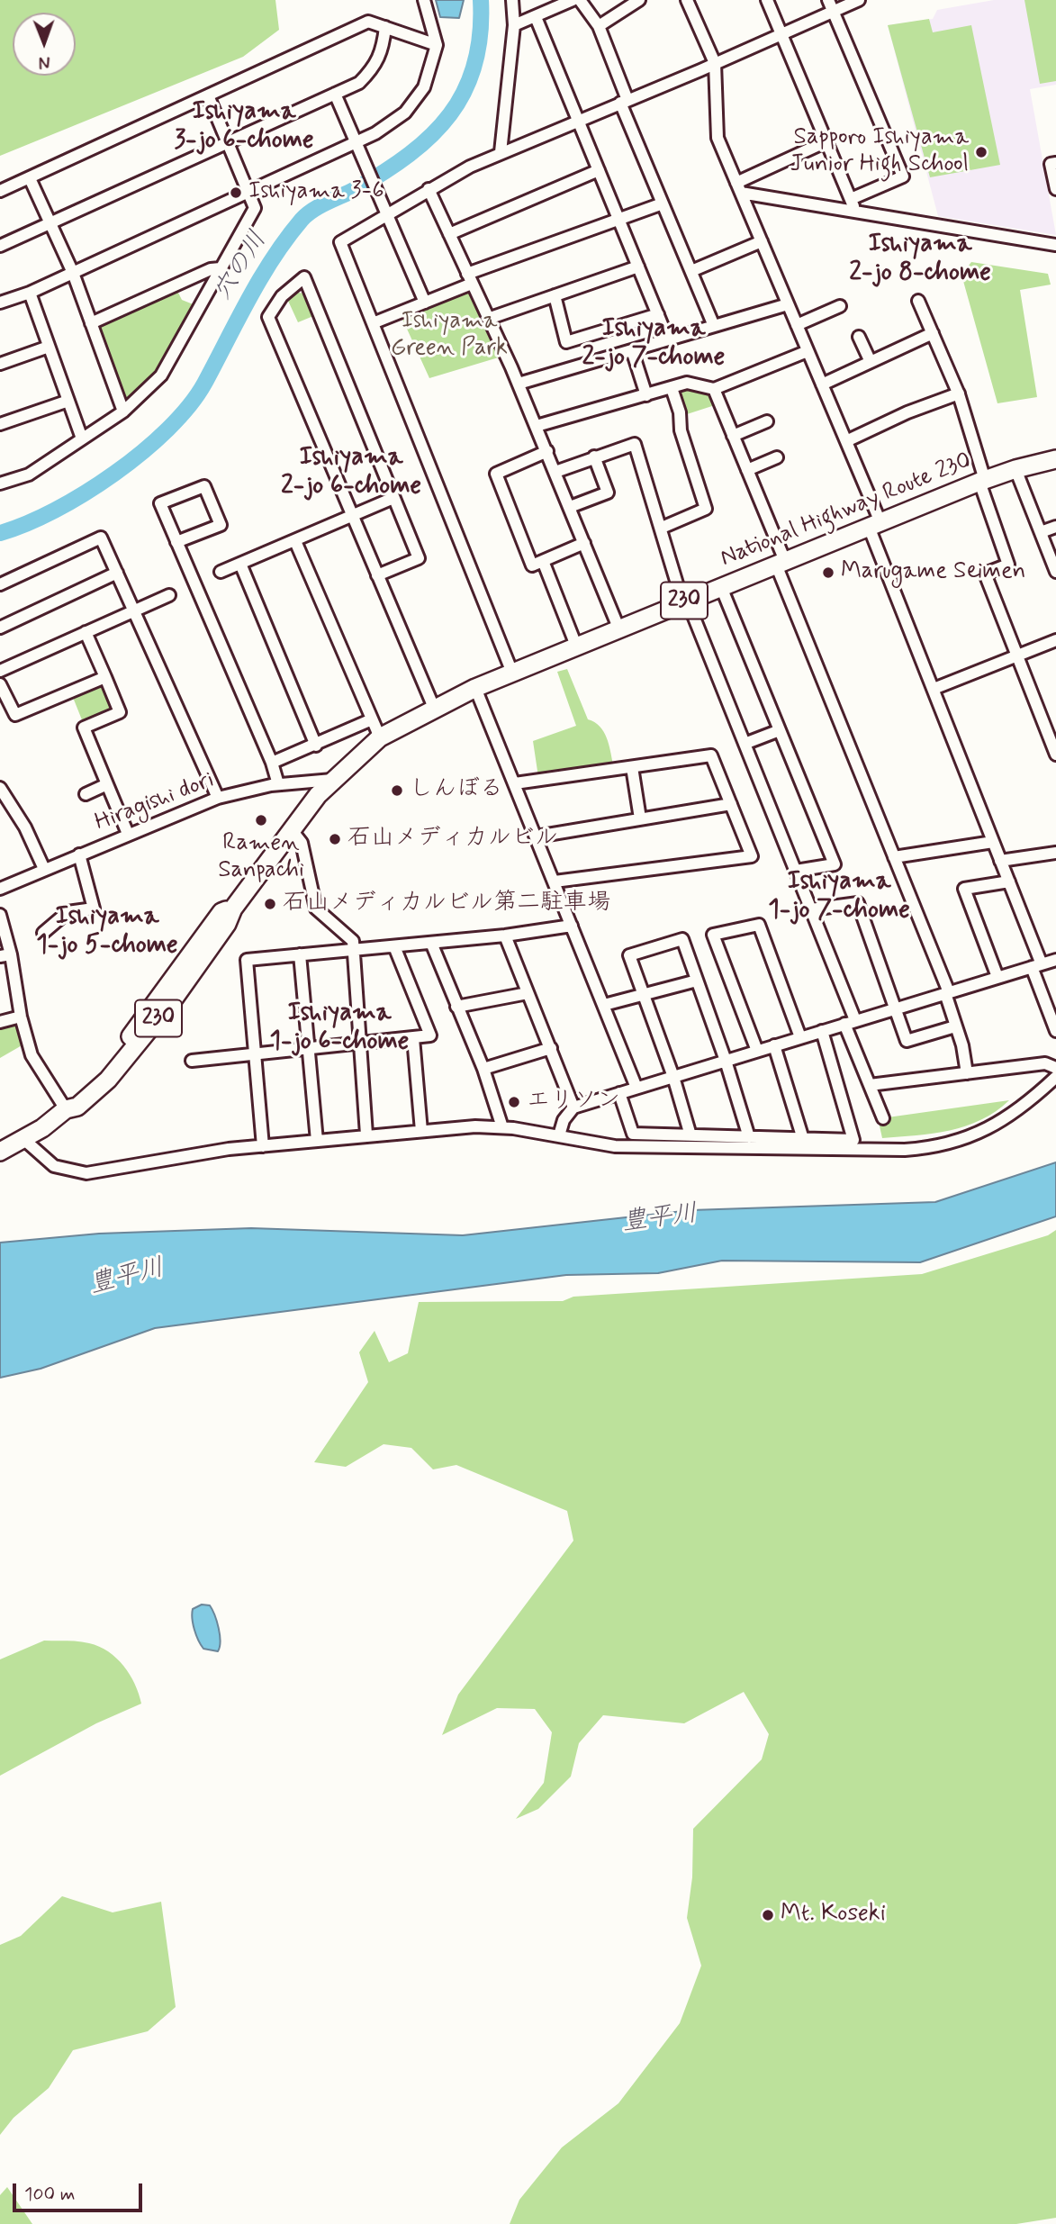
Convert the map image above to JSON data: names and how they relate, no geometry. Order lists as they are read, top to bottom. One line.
{"streets":{"highway":["National Highway Route 230","230"],"street":["Hiragishi dori"]},"crossings":[["National Highway Route 230","Hiragishi dori"]],"districts":["Ishiyama 3-jo 6-chome","Ishiyama 2-jo 8-chome","Ishiyama 2-jo 7-chome","Ishiyama 2-jo 6-chome","Ishiyama 1-jo 7-chome","Ishiyama 1-jo 5-chome","Ishiyama 1-jo 6-chome"],"water":["穴の川","豊平川"],"parks":["Ishiyama Green Park"],"places":["Sapporo Ishiyama Junior High School","Ishiyama 3-6","Marugame Seimen","しんぼる","Ramen Sanpachi","石山メディカルビル","石山メディカルビル第二駐車場","エリソン","Mt. Koseki"],"scale_bar":"100 m","north":"bottom"}
